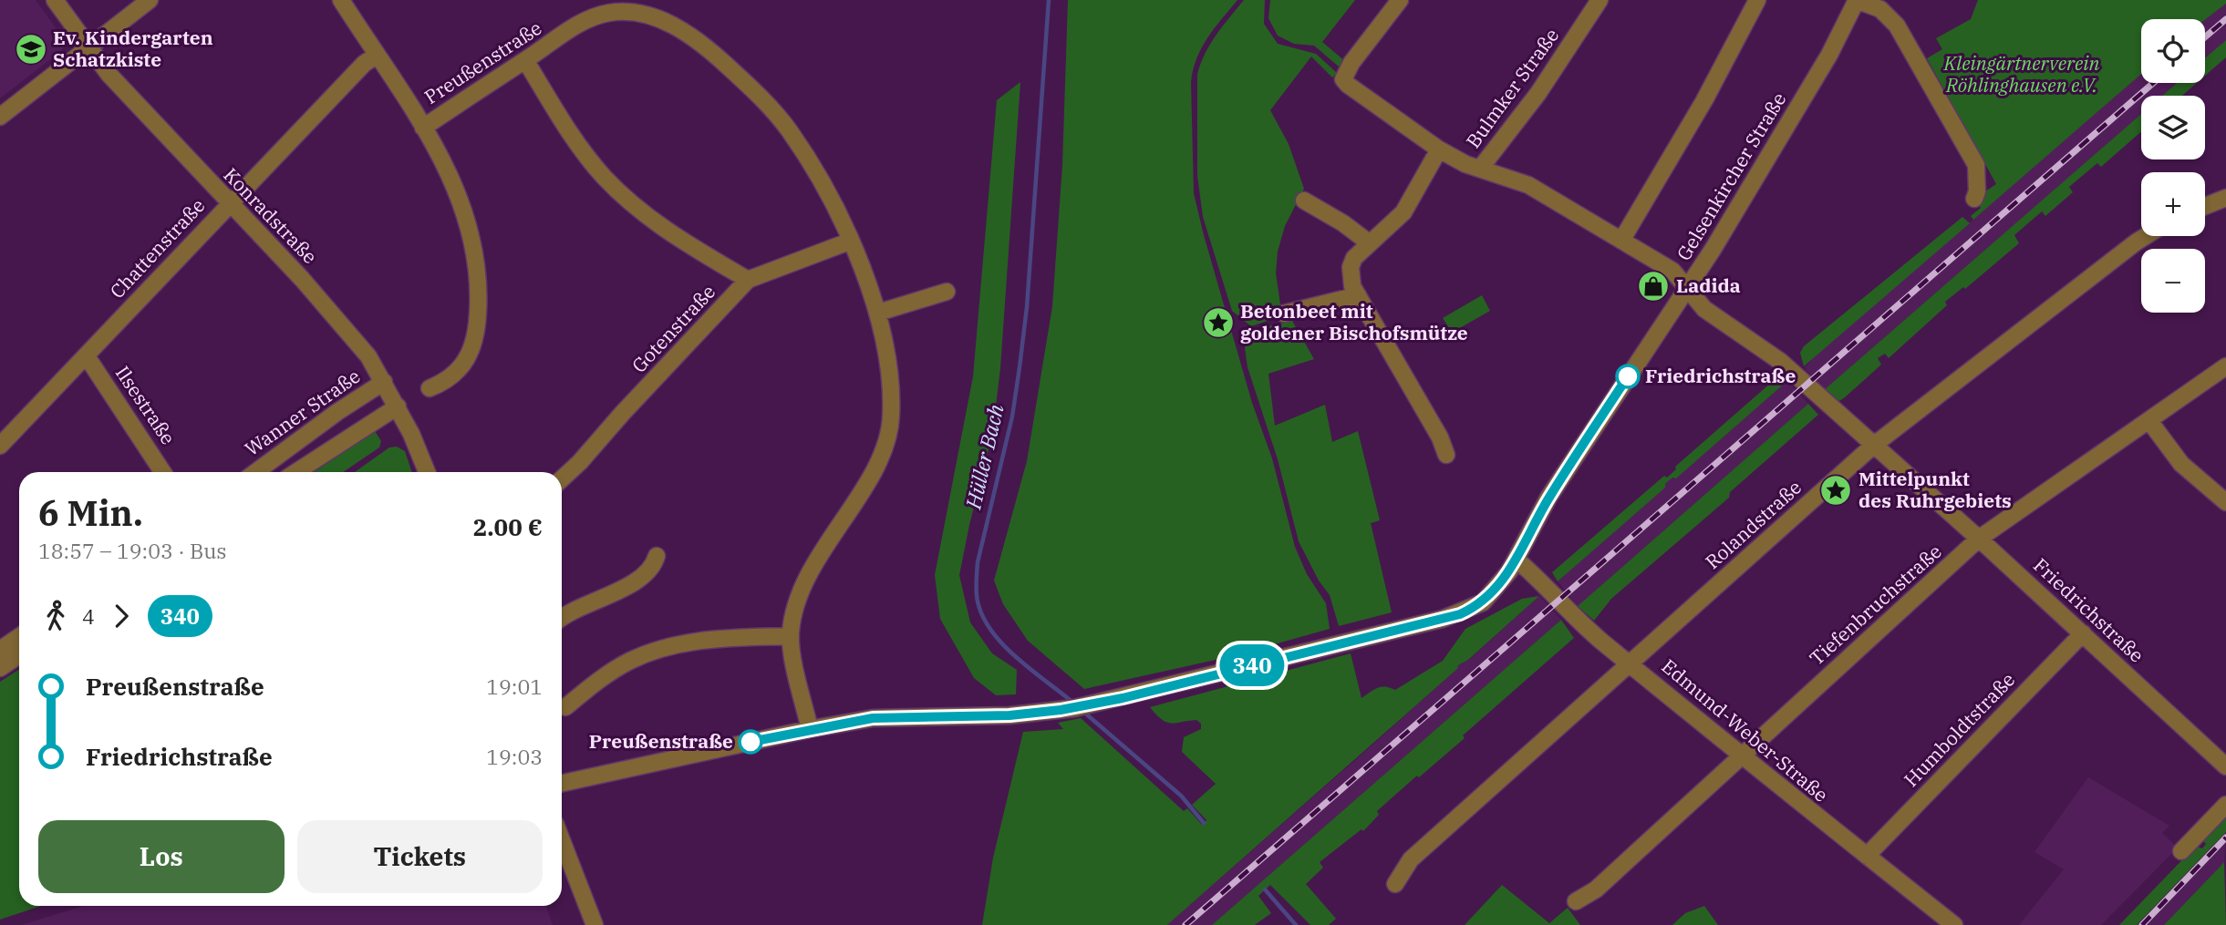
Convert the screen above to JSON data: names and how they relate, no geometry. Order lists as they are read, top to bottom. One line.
{"streets":{"street":["Preußenstraße","Bulmker Straße","Gelsenkircher Straße","Konradstraße","Chattenstraße","Gotenstraße","Ilsestraße","Wanner Straße","Rolandstraße","Tiefenbruchstraße","Friedrichstraße","Humboldtstraße","Edmund-Weber-Straße"]},"crossings":[["Preußenstraße","Gelsenkircher Straße"],["Preußenstraße","Gotenstraße"],["Bulmker Straße","Friedrichstraße"],["Gelsenkircher Straße","Friedrichstraße"],["Gelsenkircher Straße","Edmund-Weber-Straße"],["Konradstraße","Chattenstraße"],["Konradstraße","Wanner Straße"],["Chattenstraße","Ilsestraße"],["Rolandstraße","Friedrichstraße"],["Rolandstraße","Edmund-Weber-Straße"],["Tiefenbruchstraße","Friedrichstraße"],["Tiefenbruchstraße","Edmund-Weber-Straße"],["Friedrichstraße","Humboldtstraße"],["Humboldtstraße","Edmund-Weber-Straße"]],"water":["Hüller Bach"],"parks":["Kleingärtnerverein Röhlinghausen e.V."],"places":{"school or university":["Ev. Kindergarten Schatzkiste"],"shop":["Ladida"],"place":["Betonbeet mit goldener Bischofsmütze","Mittelpunkt des Ruhrgebiets"],"other":["Friedrichstraße","Preußenstraße"]},"lines":["bus line 340"],"page":{"on_map":"340","map_buttons":["+","−"],"heading":["6 Min.","18:57 – 19:03 · Bus","2.00 €"],"legs":["4","340"],"list":[{"name":"Preußenstraße","value":"19:01"},{"name":"Friedrichstraße","value":"19:03"}],"buttons":["Los","Tickets"]}}
